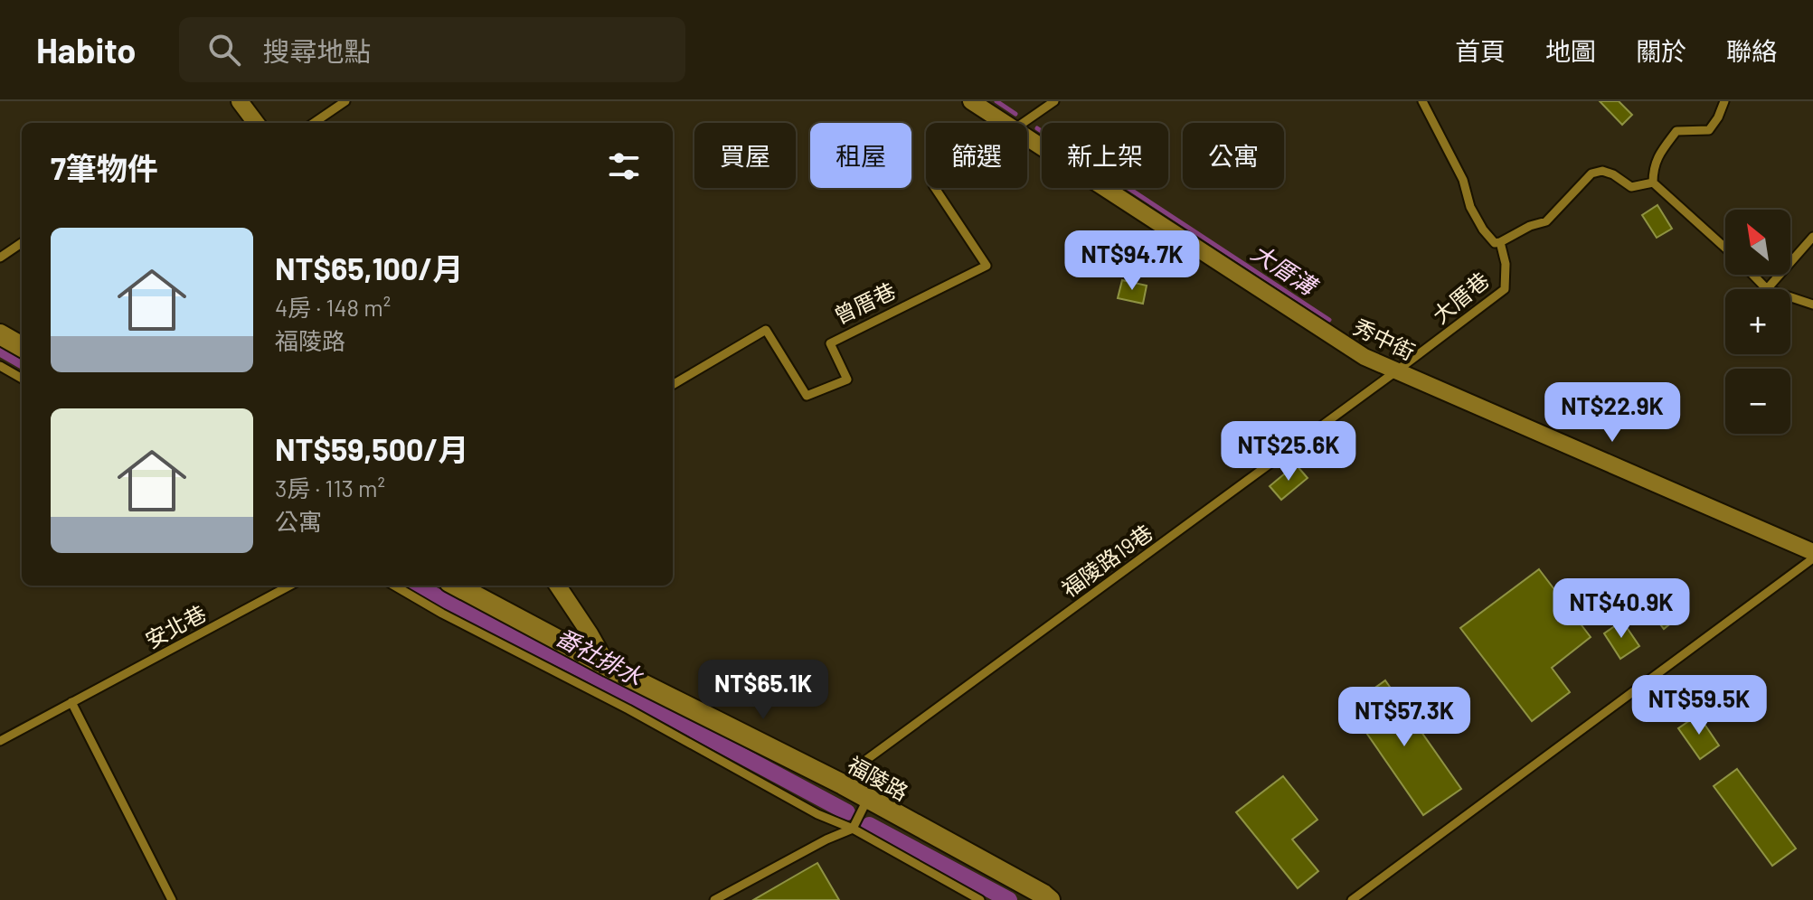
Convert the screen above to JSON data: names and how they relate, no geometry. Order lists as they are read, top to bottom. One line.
{"streets":{"street":["秀中街","福陵路"],"lane":["大厝巷","曾厝巷","福陵路19巷","安北巷"]},"crossings":[["大厝巷","秀中街"],["大厝巷","福陵路19巷"],["秀中街","福陵路19巷"],["福陵路19巷","福陵路"]],"water":["大厝溝","番社排水"],"north":"top left","page":{"header":"Habito","search":"搜尋地點","nav":["首頁","地圖","關於","聯絡"],"chip":["買屋","租屋","篩選","新上架","公寓"],"heading":"7筆物件","map_buttons":["+","−"],"list":[{"name":"NT$65,100/月","note":"4房 · 148 m² · 福陵路"},{"name":"NT$59,500/月","note":"3房 · 113 m² · 公寓"}],"price":["NT$94.7K","NT$22.9K","NT$25.6K","NT$40.9K","NT$65.1K","NT$59.5K","NT$57.3K"]}}
